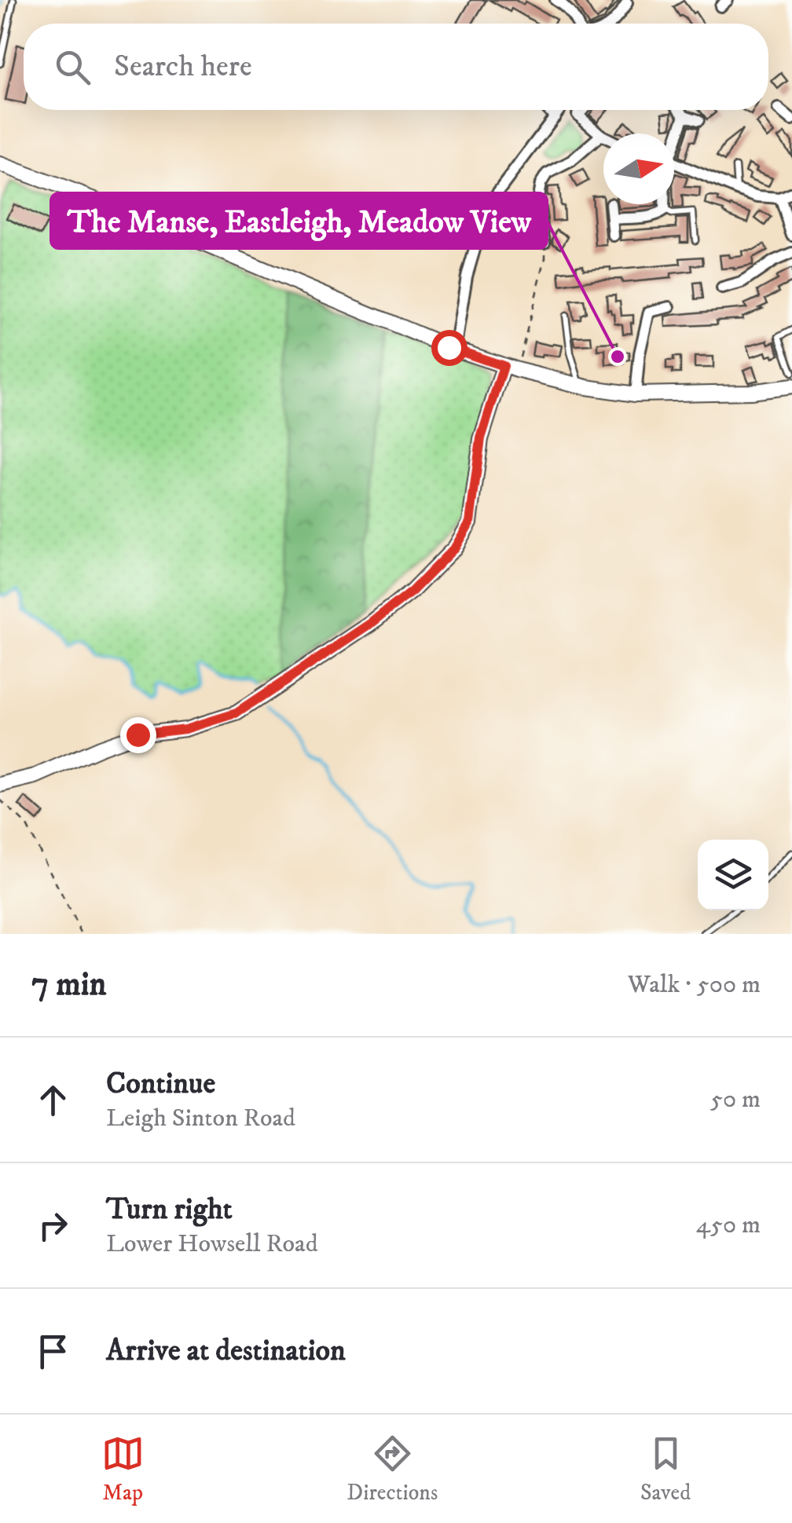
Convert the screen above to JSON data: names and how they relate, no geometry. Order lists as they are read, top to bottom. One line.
{"places":["The Manse, Eastleigh, Meadow View"],"north":"right","page":{"search":"Search here","heading":["7 min","Walk · 500 m"],"list":[["Continue","Leigh Sinton Road","50 m"],["Turn right","Lower Howsell Road","450 m"],"Arrive at destination"],"nav":["Map","Directions","Saved"]}}
